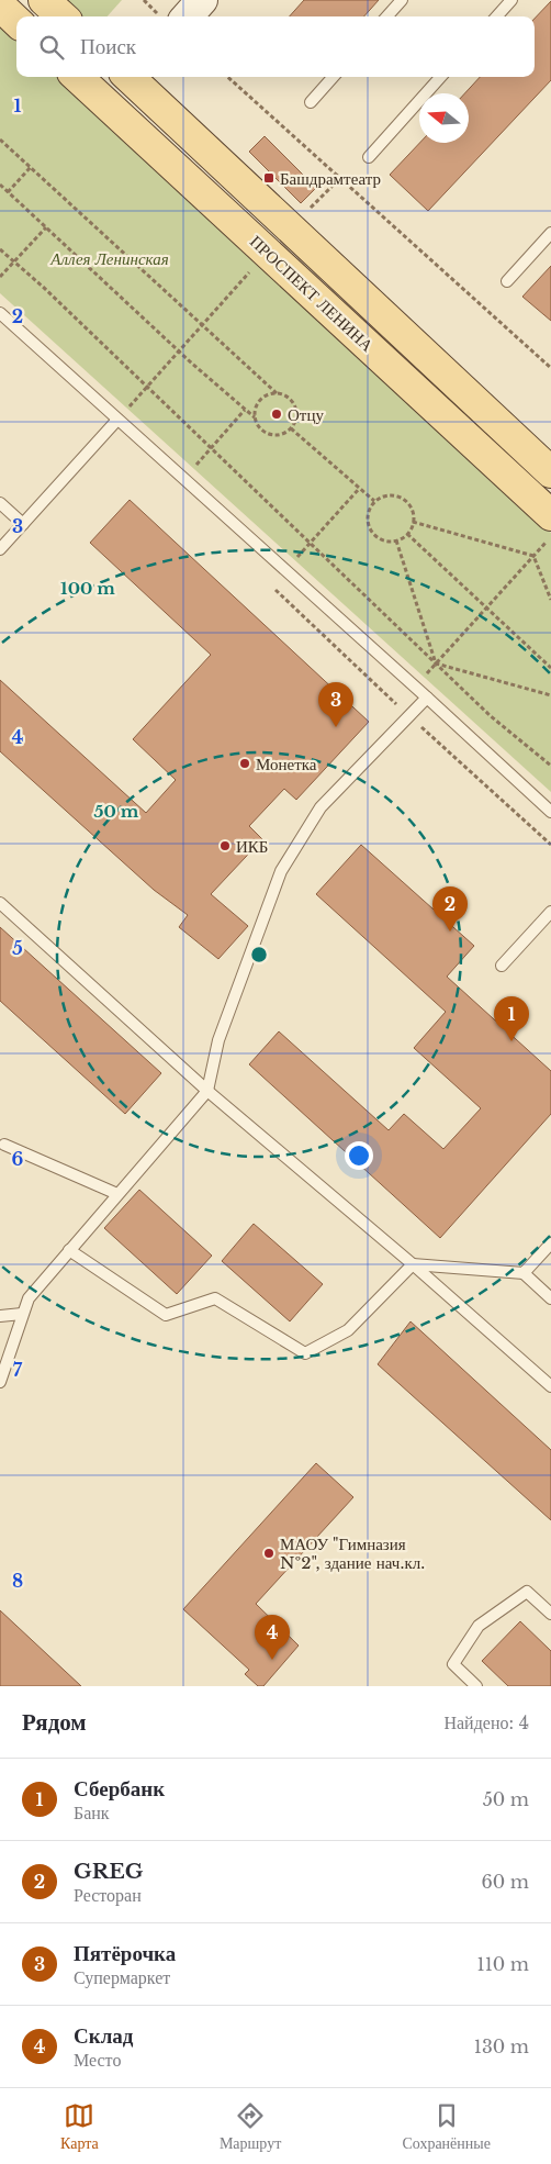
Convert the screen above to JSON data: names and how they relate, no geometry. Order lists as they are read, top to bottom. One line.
{"streets":{"main road":["ПРОСПЕКТ ЛЕНИНА"]},"parks":["Аллея Ленинская"],"places":{"transit":["Башдрамтеатр"],"other":["Отцу","Монетка","ИКБ","МАОУ \"Гимназия №2\", здание нач.кл."]},"north":"left","page":{"search":"Поиск","pins":["3","2","1","4"],"heading":["Рядом","Найдено: 4"],"list":[{"mark":"1","name":"Сбербанк","note":"Банк","value":"50 m"},{"mark":"2","name":"GREG","note":"Ресторан","value":"60 m"},{"mark":"3","name":"Пятёрочка","note":"Супермаркет","value":"110 m"},{"mark":"4","name":"Склад","note":"Место","value":"130 m"}],"nav":["Карта","Маршрут","Сохранённые"]},"grid":{"rows":["1","2","3","4","5","6","7","8"]},"rings":["100 m","50 m"]}
